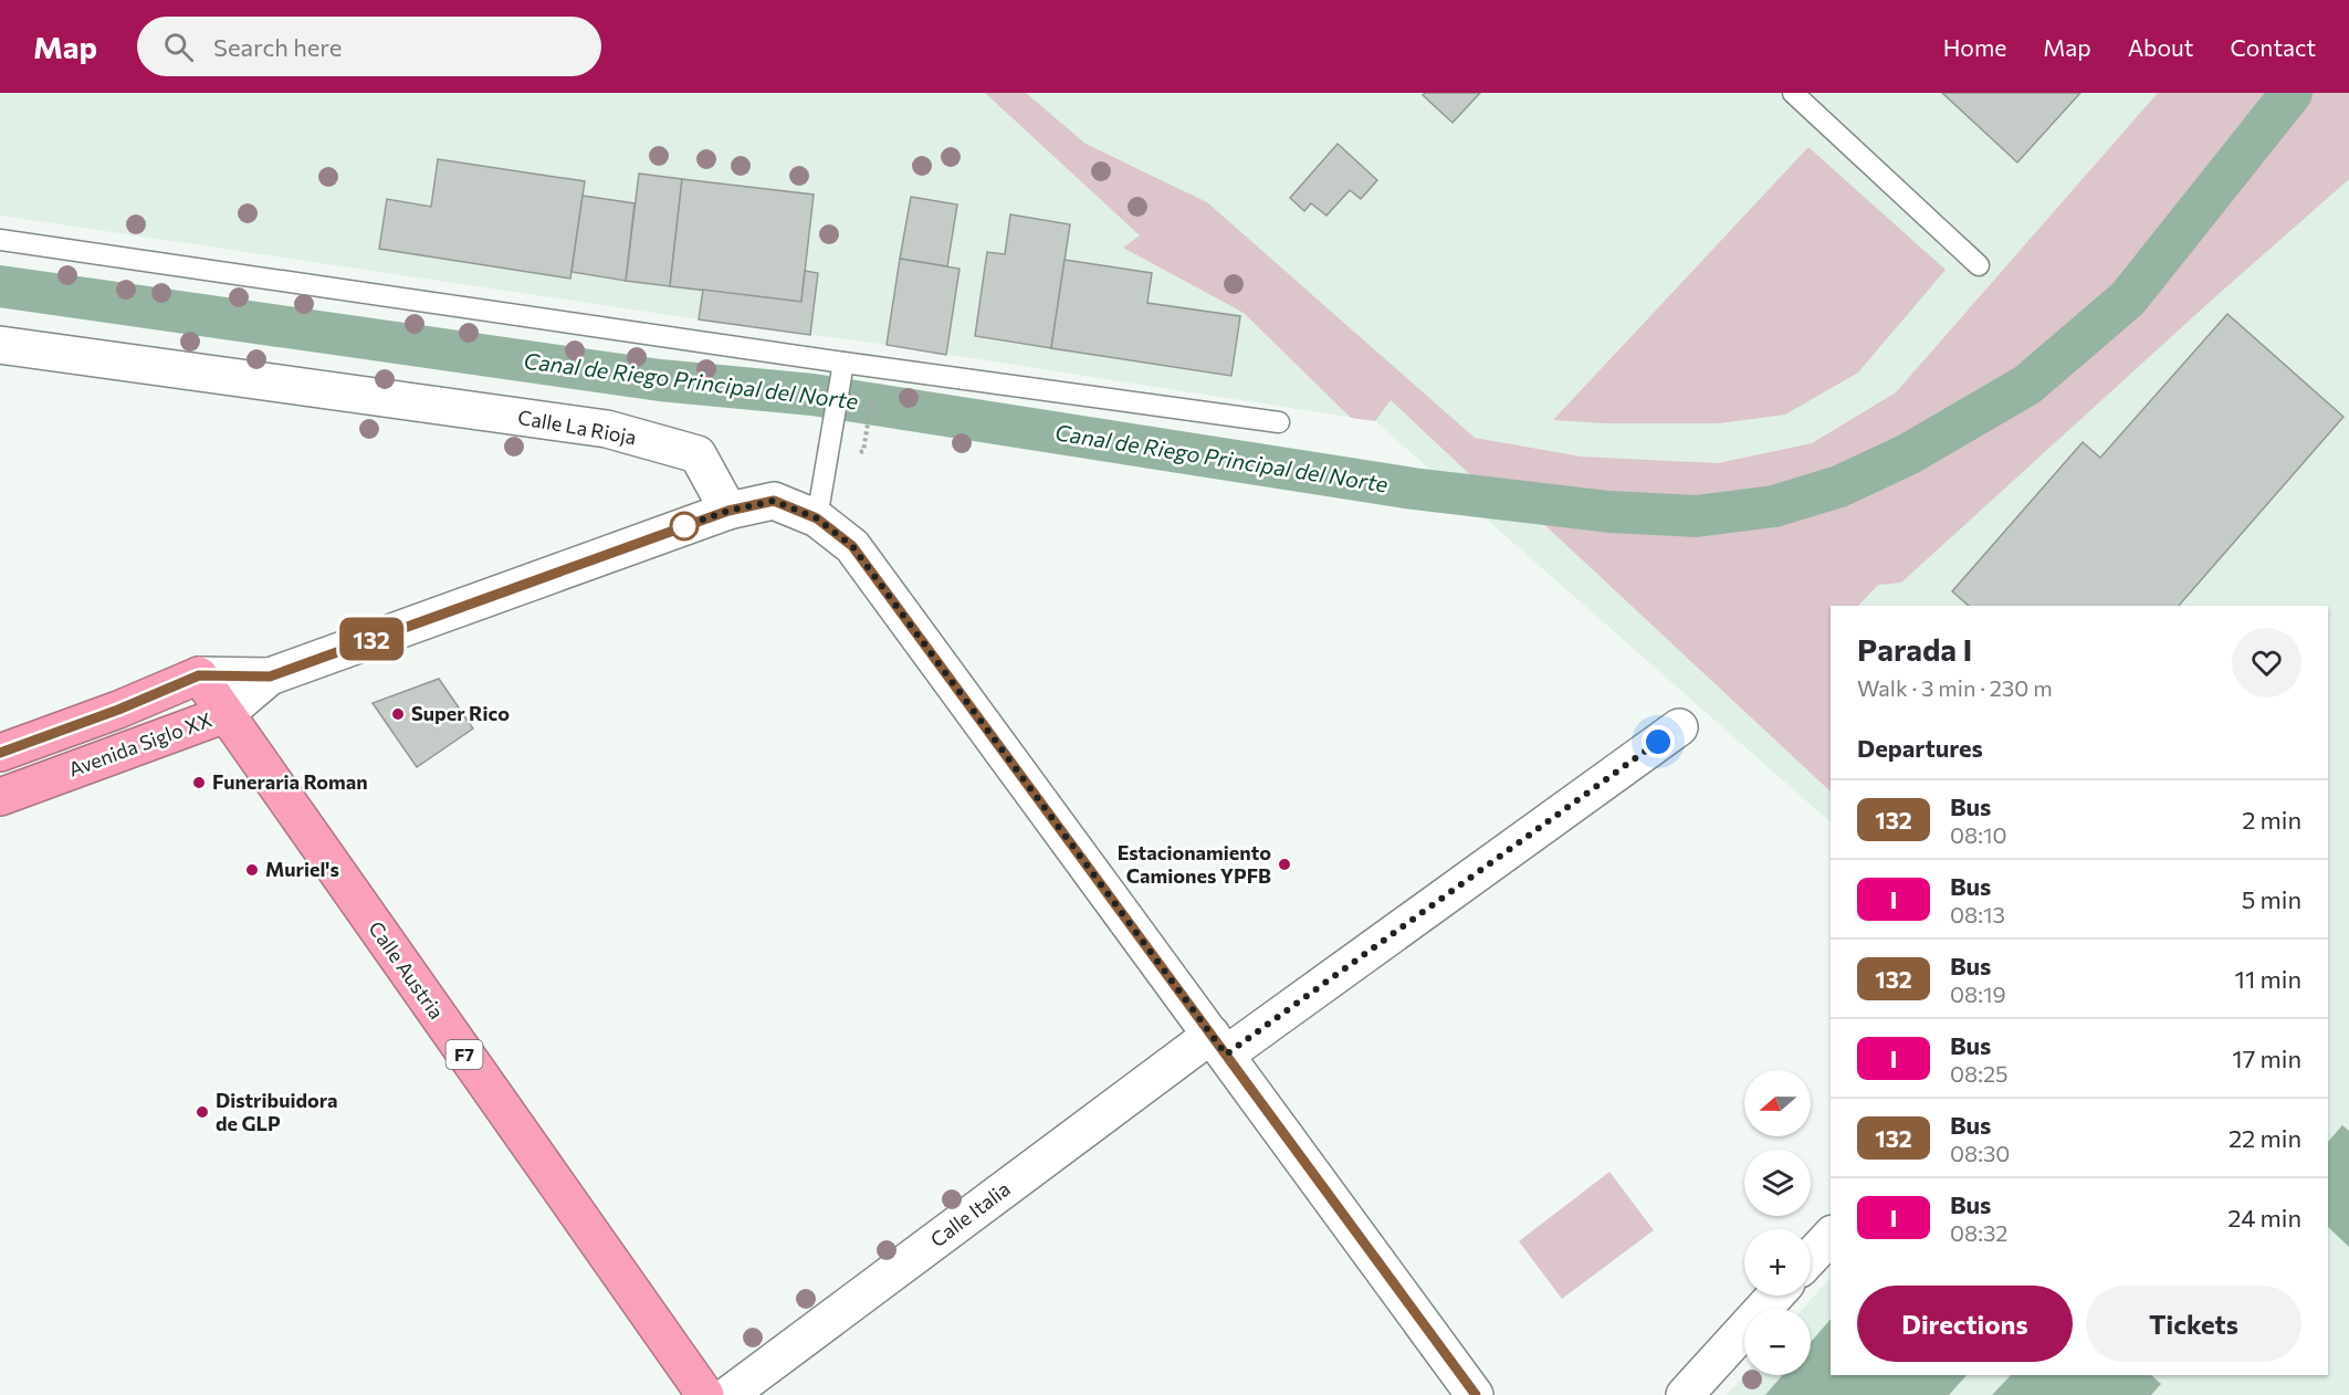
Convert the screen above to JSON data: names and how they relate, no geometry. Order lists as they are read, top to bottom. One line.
{"streets":{"highway":["Avenida Siglo XX","Calle Austria","F7"],"street":["Calle La Rioja","Calle Italia"]},"crossings":[["Calle La Rioja","Avenida Siglo XX"],["Avenida Siglo XX","Calle Austria"]],"water":["Canal de Riego Principal del Norte"],"places":["Super Rico","Funeraria Roman","Estacionamiento Camiones YPFB","Muriel's","Distribuidora de GLP"],"lines":["bus line 132"],"north":"left","page":{"header":"Map","search":"Search here","nav":["Home","Map","About","Contact"],"on_map":"132","heading":[["Parada I","Walk · 3 min · 230 m"],"Departures"],"list":[{"mark":"132","name":"Bus","note":"08:10","value":"2 min"},{"mark":"I","name":"Bus","note":"08:13","value":"5 min"},{"mark":"132","name":"Bus","note":"08:19","value":"11 min"},{"mark":"I","name":"Bus","note":"08:25","value":"17 min"},{"mark":"132","name":"Bus","note":"08:30","value":"22 min"},{"mark":"I","name":"Bus","note":"08:32","value":"24 min"}],"map_buttons":["+","−"],"buttons":["Directions","Tickets"]}}
